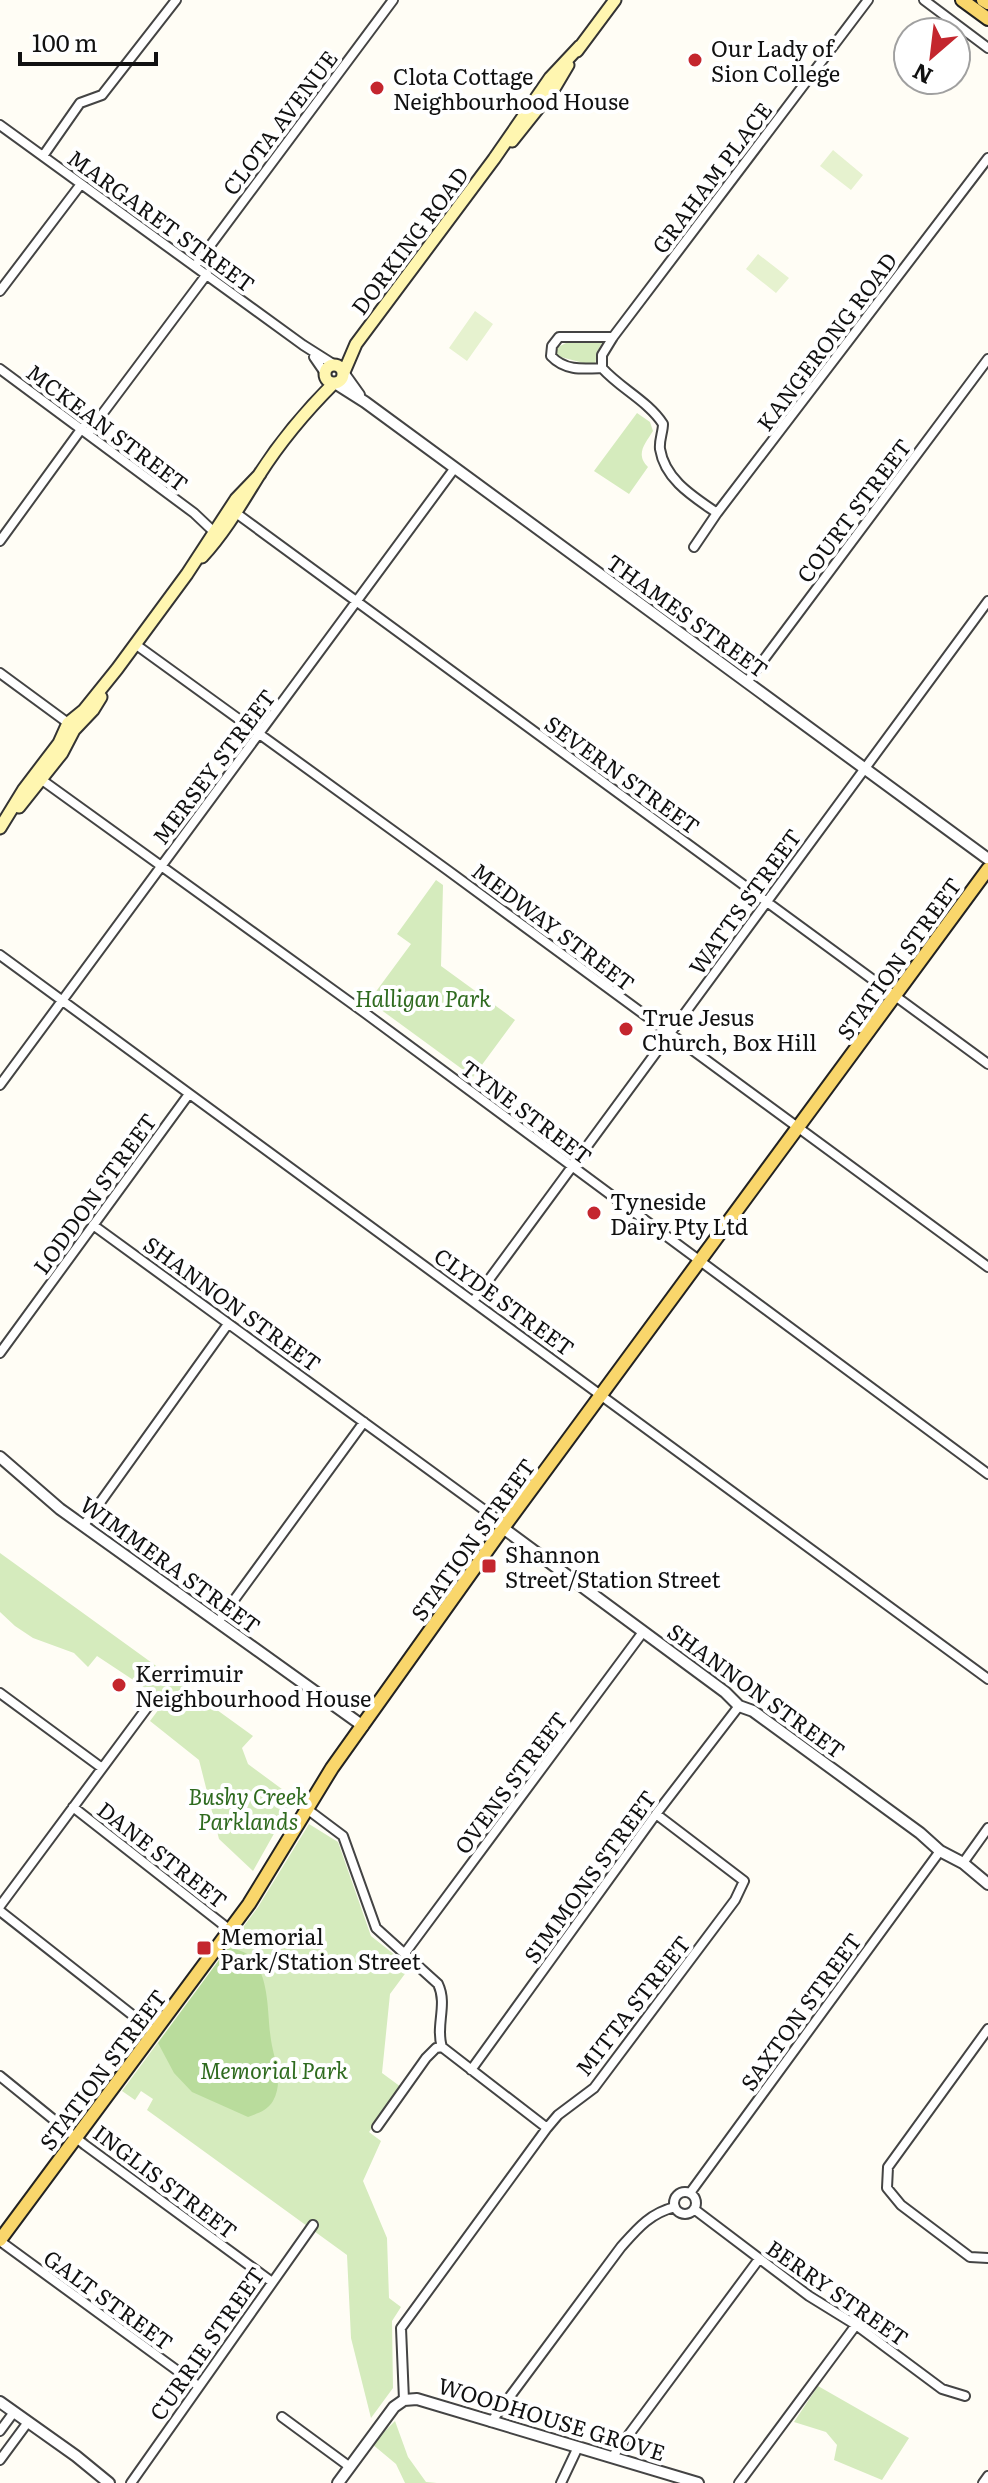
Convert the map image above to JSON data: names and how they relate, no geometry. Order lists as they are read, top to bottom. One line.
{"streets":{"main road":["DORKING ROAD","STATION STREET"],"street":["CLOTA AVENUE","GRAHAM PLACE","MARGARET STREET","KANGERONG ROAD","MCKEAN STREET","COURT STREET","THAMES STREET","MERSEY STREET","SEVERN STREET","WATTS STREET","MEDWAY STREET","TYNE STREET","LODDON STREET","CLYDE STREET","SHANNON STREET","WIMMERA STREET","OVENS STREET","DANE STREET","SIMMONS STREET","MITTA STREET","SAXTON STREET","INGLIS STREET","BERRY STREET","GALT STREET","CURRIE STREET","WOODHOUSE GROVE"]},"crossings":[["CLOTA AVENUE","MARGARET STREET"],["MARGARET STREET","DORKING ROAD"],["MARGARET STREET","THAMES STREET"],["DORKING ROAD","MCKEAN STREET"],["DORKING ROAD","THAMES STREET"],["DORKING ROAD","SEVERN STREET"],["DORKING ROAD","MEDWAY STREET"],["DORKING ROAD","TYNE STREET"],["COURT STREET","THAMES STREET"],["THAMES STREET","MERSEY STREET"],["THAMES STREET","WATTS STREET"],["MERSEY STREET","SEVERN STREET"],["MERSEY STREET","MEDWAY STREET"],["MERSEY STREET","TYNE STREET"],["MERSEY STREET","CLYDE STREET"],["SEVERN STREET","WATTS STREET"],["SEVERN STREET","STATION STREET"],["WATTS STREET","MEDWAY STREET"],["WATTS STREET","TYNE STREET"],["WATTS STREET","CLYDE STREET"],["MEDWAY STREET","STATION STREET"],["STATION STREET","TYNE STREET"],["STATION STREET","CLYDE STREET"],["STATION STREET","SHANNON STREET"],["STATION STREET","WIMMERA STREET"],["STATION STREET","DANE STREET"],["STATION STREET","INGLIS STREET"],["STATION STREET","GALT STREET"],["LODDON STREET","CLYDE STREET"],["LODDON STREET","SHANNON STREET"],["SHANNON STREET","OVENS STREET"],["SHANNON STREET","SIMMONS STREET"],["SHANNON STREET","SAXTON STREET"],["SIMMONS STREET","MITTA STREET"],["MITTA STREET","WOODHOUSE GROVE"],["SAXTON STREET","BERRY STREET"],["INGLIS STREET","CURRIE STREET"],["GALT STREET","CURRIE STREET"]],"parks":["Halligan Park","Bushy Creek Parklands","Memorial Park"],"places":{"other":["Our Lady of Sion College","Clota Cottage Neighbourhood House","True Jesus Church, Box Hill","Tyneside Dairy Pty Ltd","Kerrimuir Neighbourhood House"],"transit":["Shannon Street/Station Street","Memorial Park/Station Street"]},"scale_bar":"100 m","north":"bottom left"}
